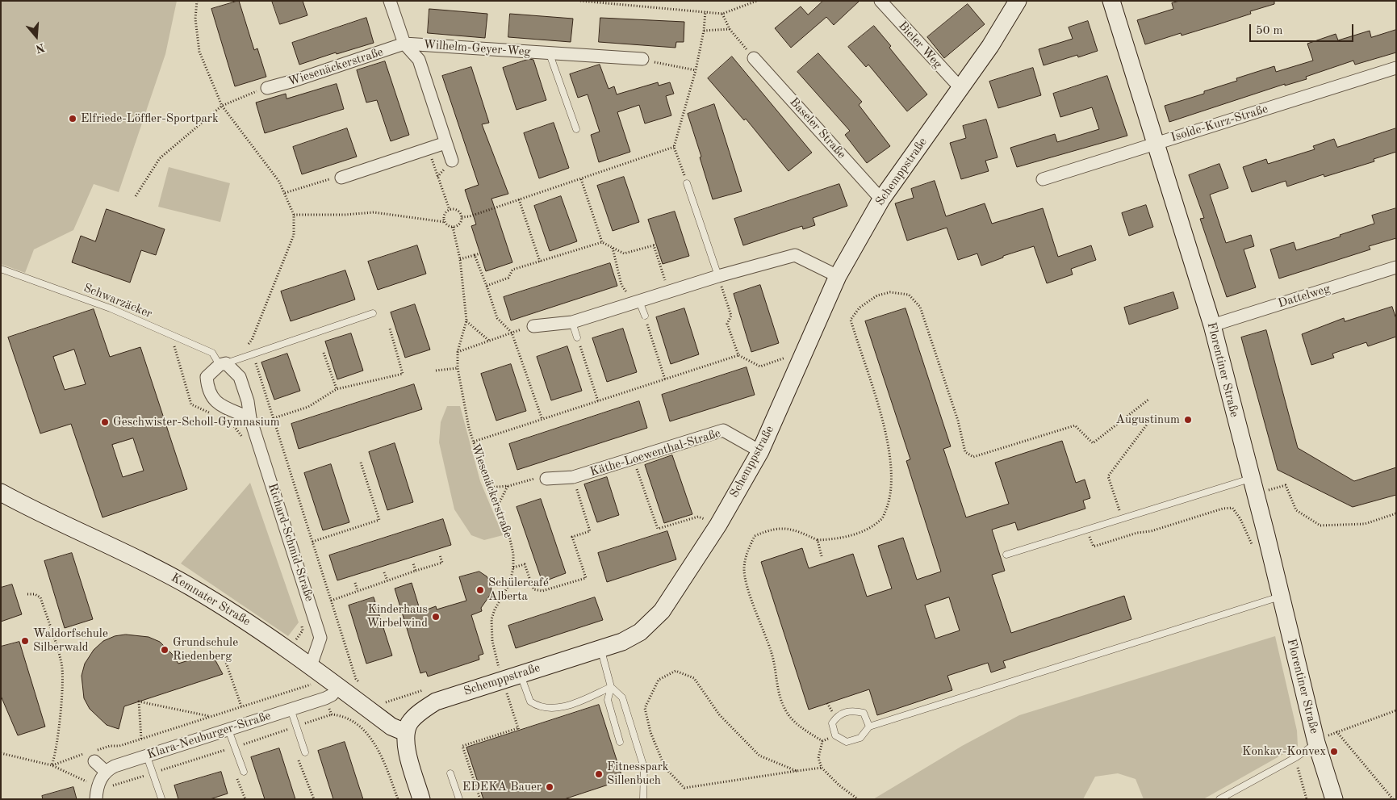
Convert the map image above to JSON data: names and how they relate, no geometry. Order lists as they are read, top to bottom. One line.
{"streets":{"street":["Bieler Weg","Wilhelm-Geyer-Weg","Wiesenäckerstraße","Isolde-Kurz-Straße","Baseler Straße","Schemppstraße","Dattelweg","Florentiner Straße","Käthe-Loewenthal-Straße","Richard-Schmid-Straße","Kemnater Straße","Klara-Neuburger-Straße"],"lane":["Schwarzäcker"]},"crossings":[["Bieler Weg","Schemppstraße"],["Wilhelm-Geyer-Weg","Wiesenäckerstraße"],["Wiesenäckerstraße","Schemppstraße"],["Isolde-Kurz-Straße","Florentiner Straße"],["Baseler Straße","Schemppstraße"],["Schemppstraße","Käthe-Loewenthal-Straße"],["Schemppstraße","Kemnater Straße"],["Dattelweg","Florentiner Straße"],["Schwarzäcker","Richard-Schmid-Straße"],["Richard-Schmid-Straße","Kemnater Straße"],["Kemnater Straße","Klara-Neuburger-Straße"]],"places":["Elfriede-Löffler-Sportpark","Augustinum","Geschwister-Scholl-Gymnasium","Schülercafé Alberta","Kinderhaus Wirbelwind","Waldorfschule Silberwald","Grundschule Riedenberg","Konkav-Konvex","Fitnesspark Sillenbuch","EDEKA Bauer"],"scale_bar":"50 m","north":"bottom"}
